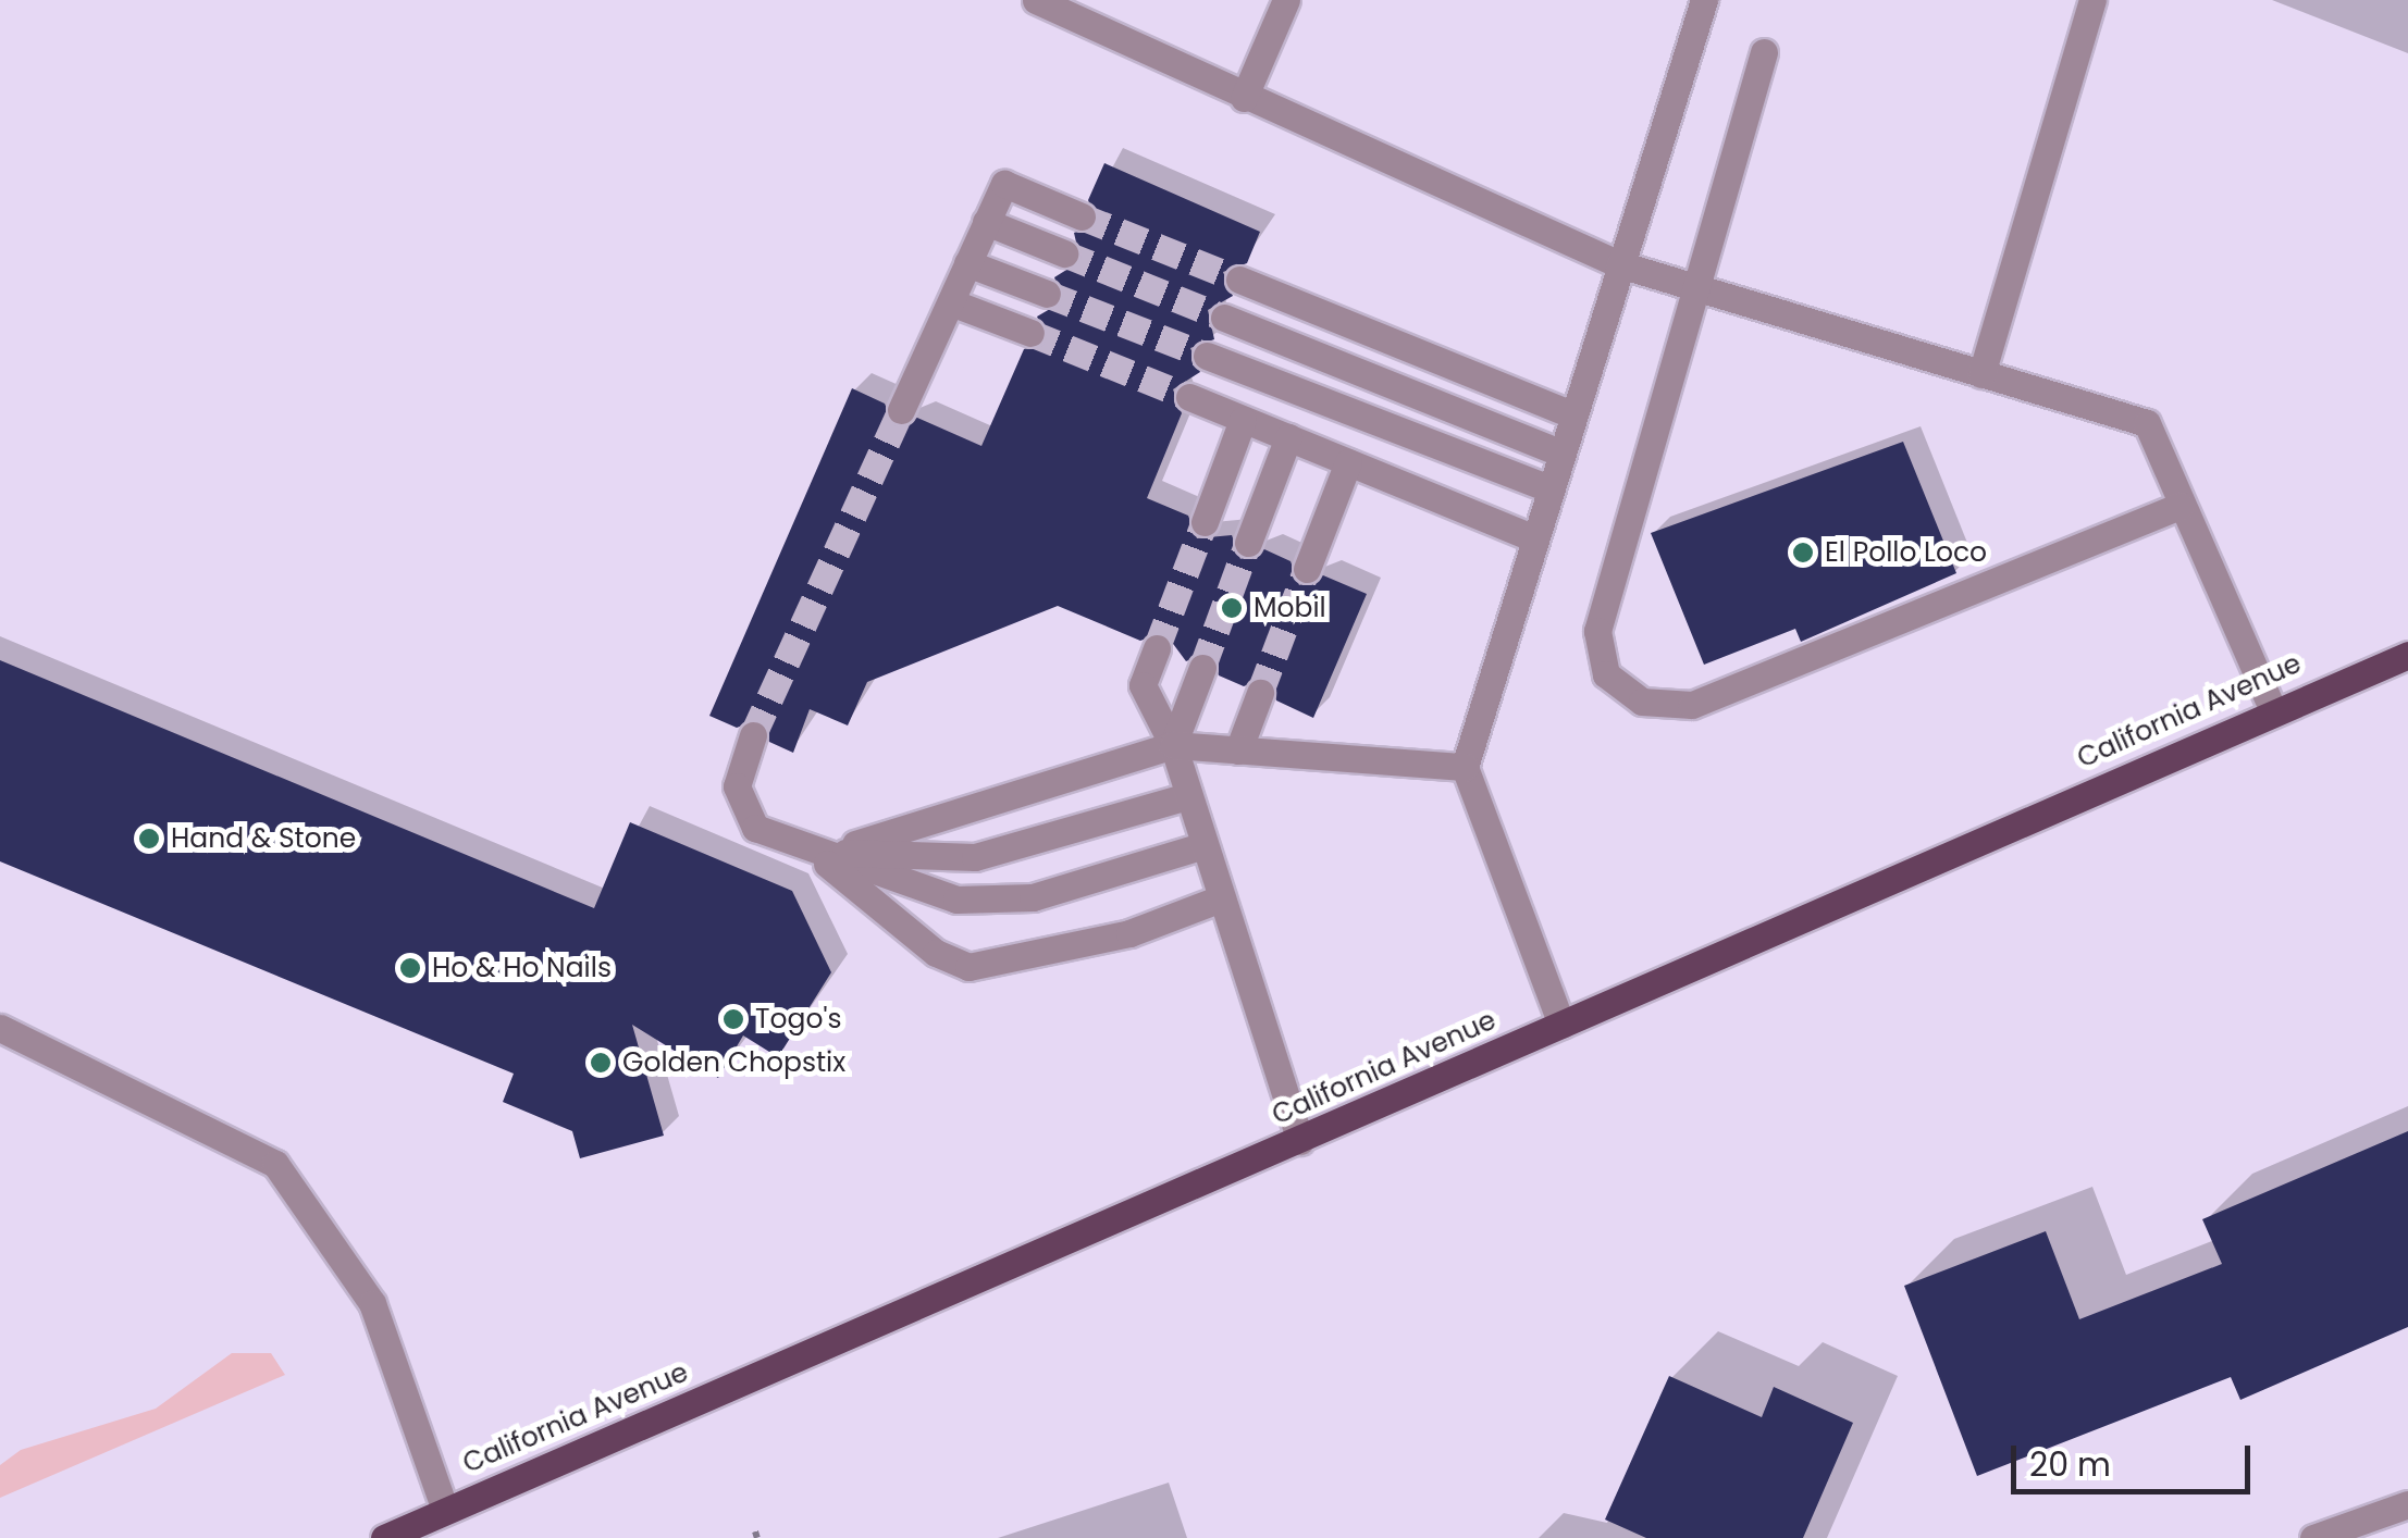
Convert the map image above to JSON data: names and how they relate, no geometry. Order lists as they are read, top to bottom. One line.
{"streets":{"main road":["California Avenue"]},"places":["El Pollo Loco","Mobil","Hand & Stone","Ho & Ho Nails","Togo's","Golden Chopstix"],"scale_bar":"20 m"}
